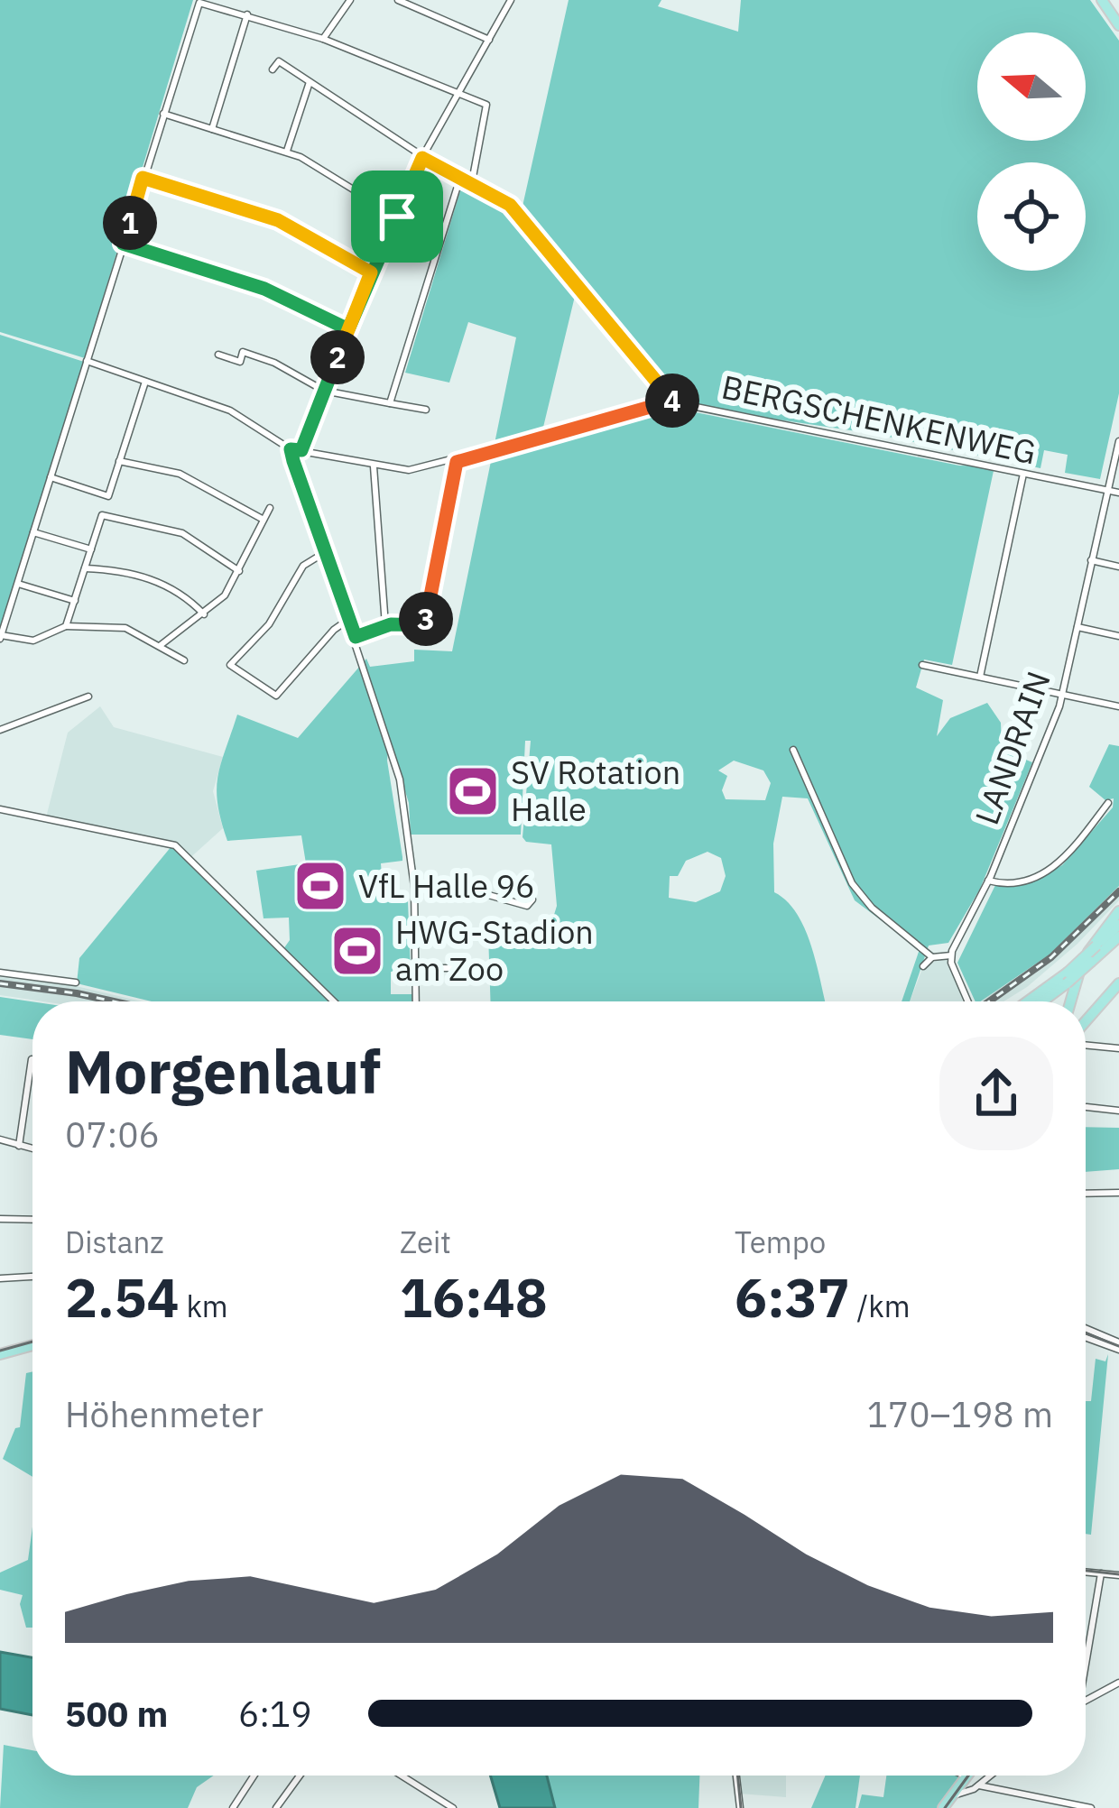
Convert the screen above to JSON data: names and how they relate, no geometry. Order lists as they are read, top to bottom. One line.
{"streets":{"street":["BERGSCHENKENWEG","LANDRAIN"]},"crossings":[["BERGSCHENKENWEG","LANDRAIN"]],"places":{"sports":["SV Rotation Halle","VfL Halle 96","HWG-Stadion am Zoo"]},"north":"left","page":{"pins":["1","2","4","3"],"heading":["Morgenlauf","07:06"],"stats":[["Distanz","2.54 km"],["Zeit","16:48"],["Tempo","6:37 /km"]],"chart":["Höhenmeter","170–198 m"],"list":[{"name":"500 m","note":"6:19"}]}}
